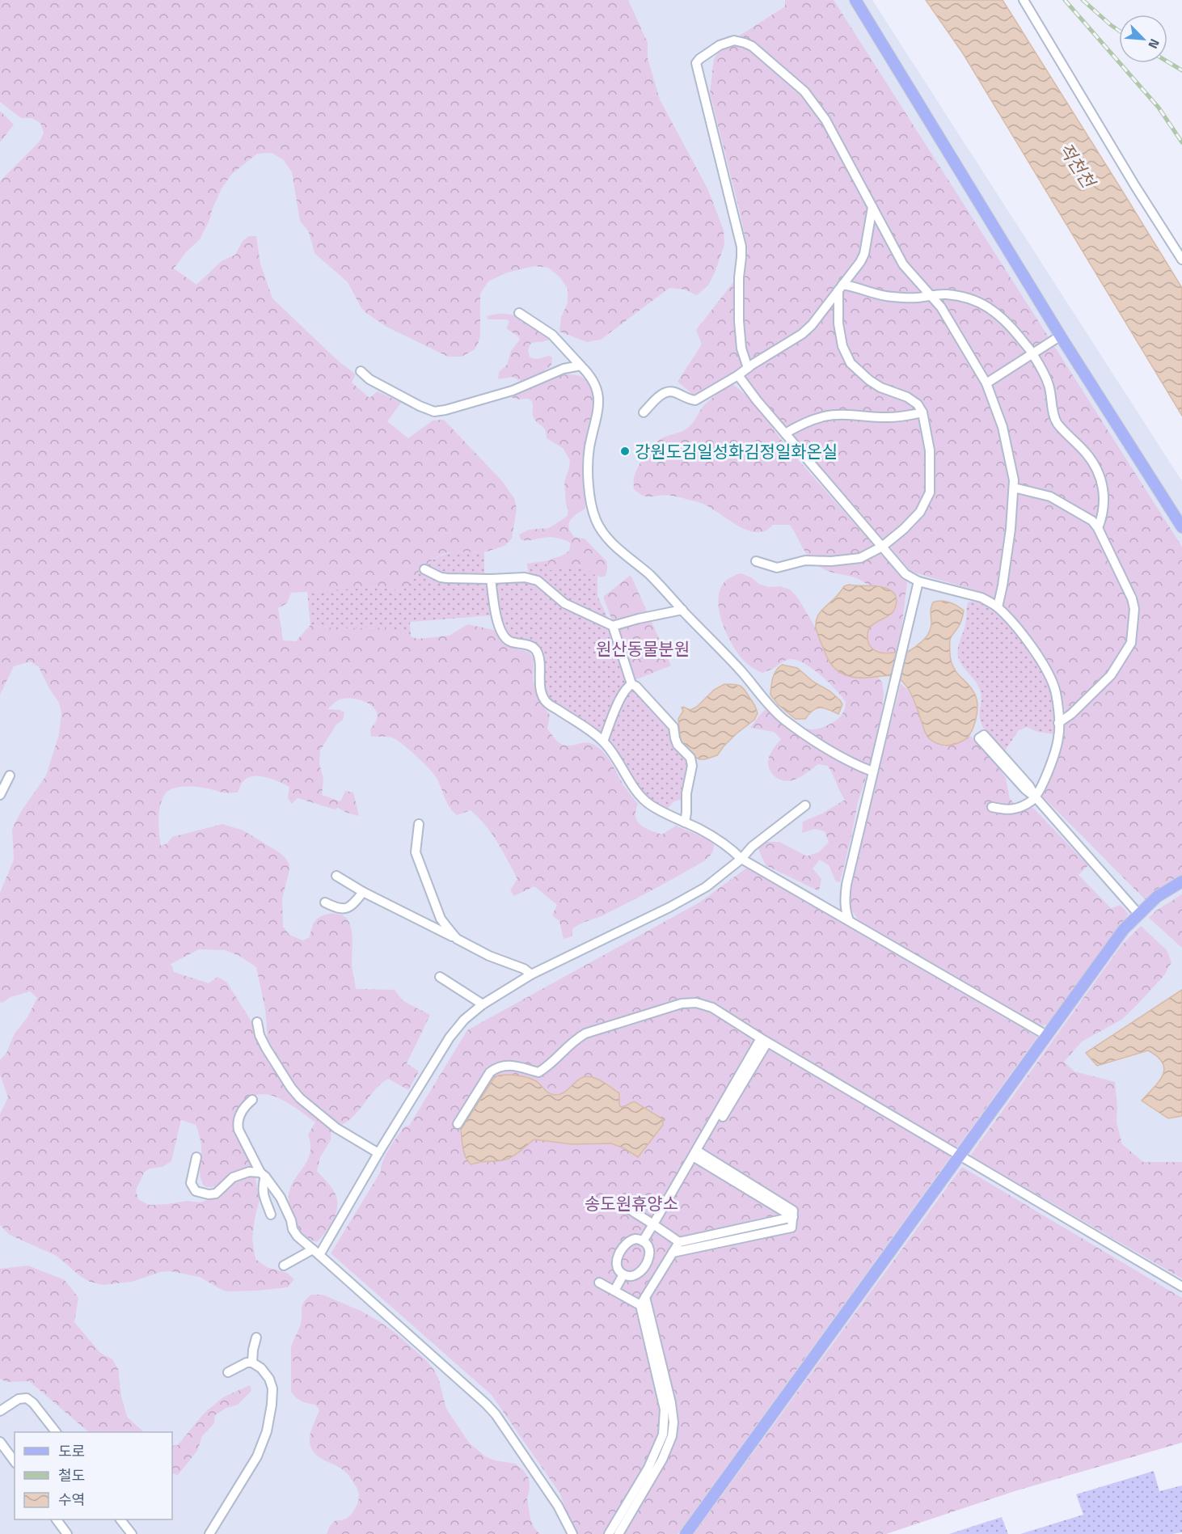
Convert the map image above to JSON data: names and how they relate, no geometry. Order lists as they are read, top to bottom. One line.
{"water":["적천천"],"parks":["원산동물분원","송도원휴양소"],"places":["강원도김일성화김정일화온실"],"legend":["도로","철도","수역"],"north":"bottom right"}
